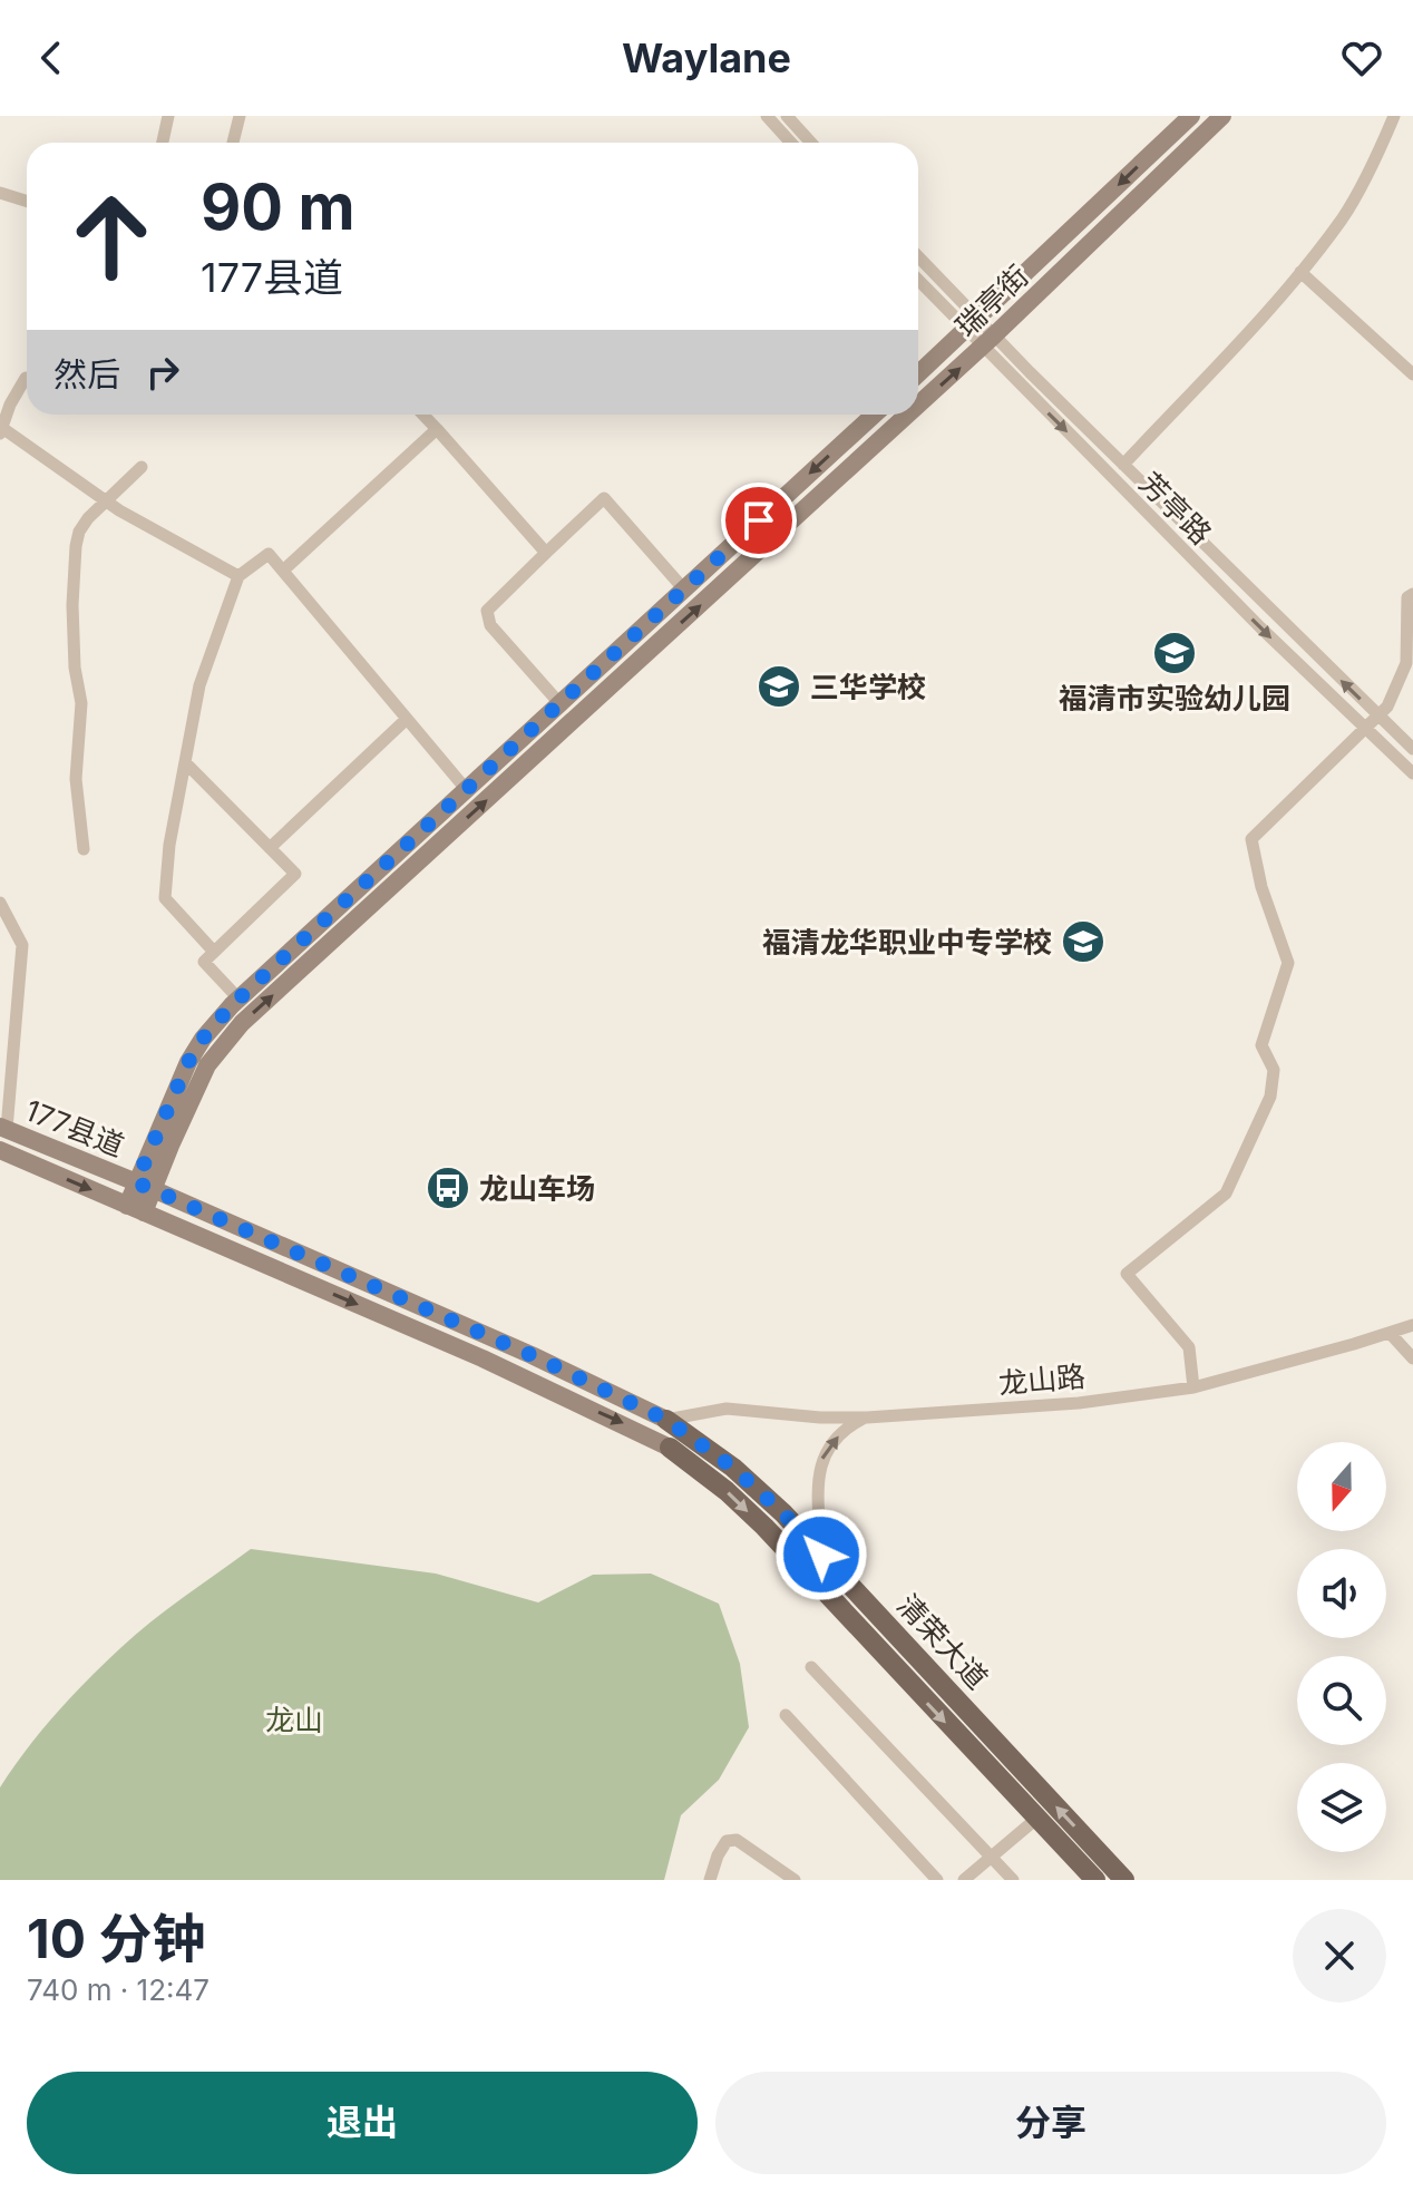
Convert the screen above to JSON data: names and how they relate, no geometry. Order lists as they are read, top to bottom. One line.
{"streets":{"main road":["瑞亭街","177县道","清荣大道"],"street":["芳亭路","龙山路"]},"crossings":[["瑞亭街","芳亭路"],["瑞亭街","177县道"],["177县道","龙山路"],["177县道","清荣大道"],["龙山路","清荣大道"]],"parks":["龙山"],"places":{"school or university":["福清市实验幼儿园","三华学校","福清龙华职业中专学校"],"bus stop":["龙山车场"]},"north":"bottom","page":{"header":"Waylane","turn":["90 m","177县道"],"then":"然后","heading":["10 分钟","740 m · 12:47"],"buttons":["退出","分享"]}}
